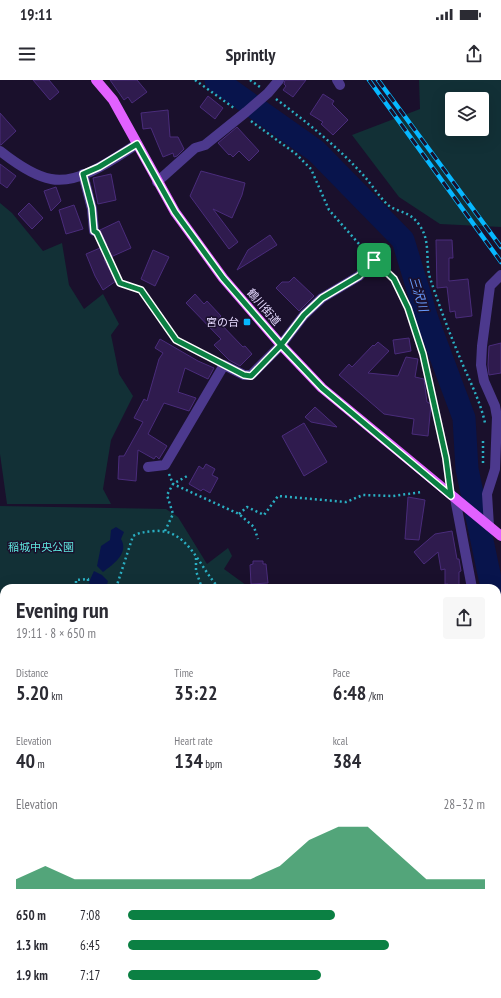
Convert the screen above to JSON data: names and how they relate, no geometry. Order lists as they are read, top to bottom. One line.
{"streets":{"main road":["鶴川街道"]},"water":["三沢川"],"parks":["稲城中央公園"],"places":{"transit":["宮の台"]},"page":{"status":"19:11","header":"Sprintly","heading":["Evening run","19:11 · 8 × 650 m"],"stats":[["Distance","5.20 km"],["Time","35:22"],["Pace","6:48 /km"],["Elevation","40 m"],["Heart rate","134 bpm"],["kcal","384"]],"chart":["Elevation","28–32 m"],"list":[{"name":"650 m","note":"7:08"},{"name":"1.3 km","note":"6:45"},{"name":"1.9 km","note":"7:17"}]}}
